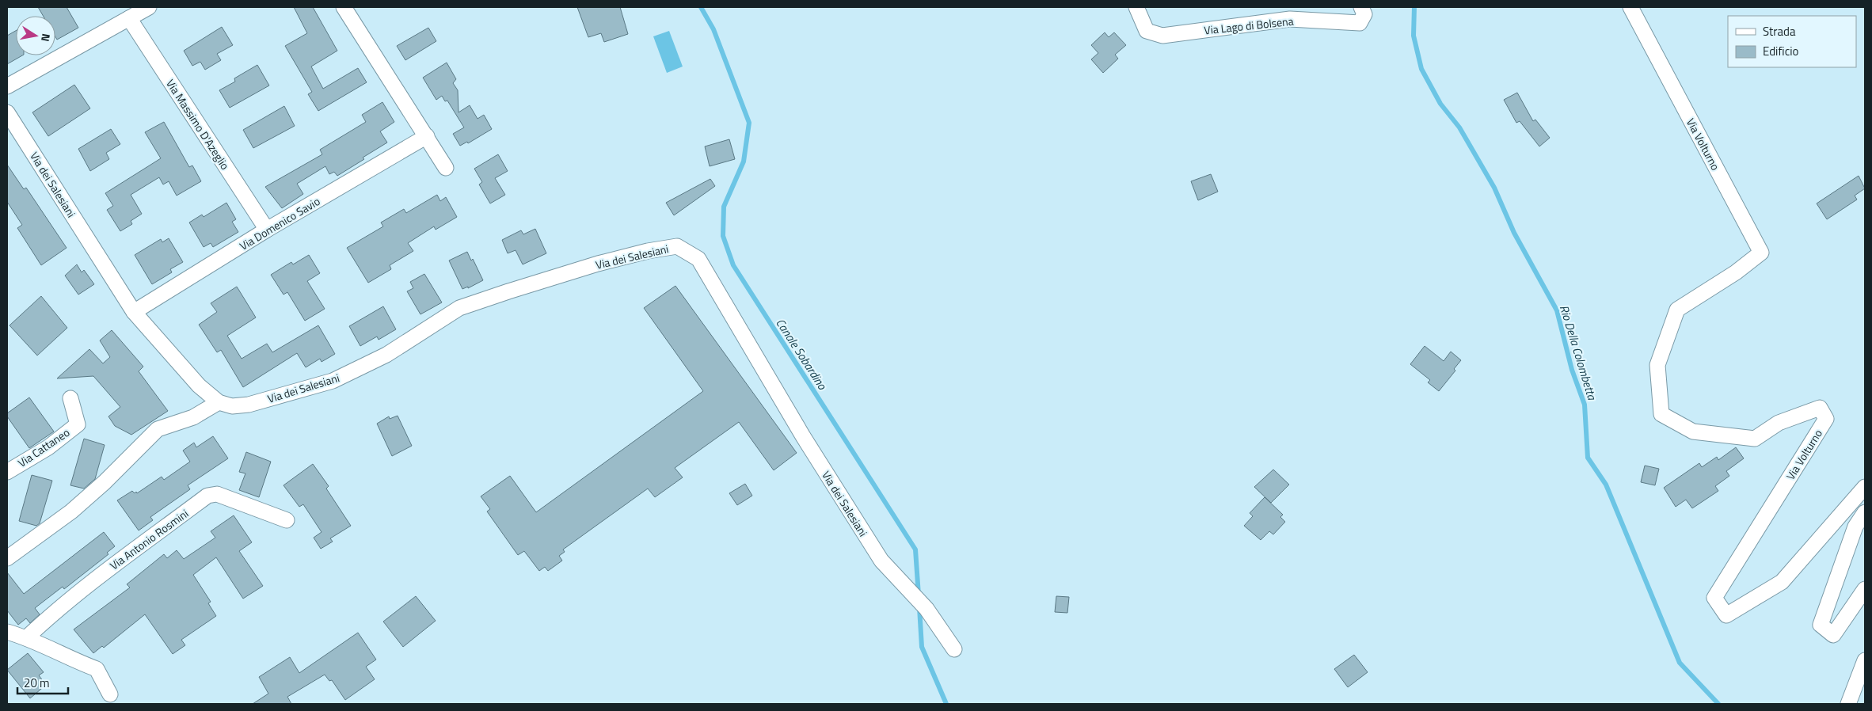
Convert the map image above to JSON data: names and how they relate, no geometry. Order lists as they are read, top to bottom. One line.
{"streets":{"street":["Via Lago di Bolsena","Via Massimo D'Azeglio","Via Volturno","Via dei Salesiani","Via Domenico Savio","Via Cattaneo","Via Antonio Rosmini"]},"crossings":[["Via Massimo D'Azeglio","Via Domenico Savio"],["Via dei Salesiani","Via Domenico Savio"]],"water":["Rio Della Colombetta","Canale Sobardino"],"legend":["Strada","Edificio"],"scale_bar":"20 m","north":"right"}
